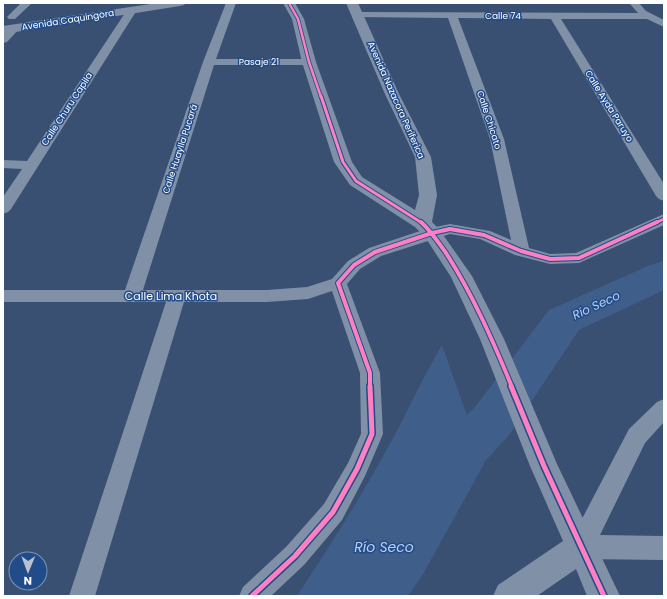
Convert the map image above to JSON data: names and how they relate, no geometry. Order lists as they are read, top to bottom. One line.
{"streets":{"street":["Calle 74","Avenida Caquingora","Pasaje 21","Avenida Nazacora Periferica","Calle Ayda Paruyo","Calle Churu Capila","Calle Chicato","Calle Huaylla Pucará","Calle Lima Khota"]},"crossings":[["Calle 74","Avenida Nazacora Periferica"],["Calle 74","Calle Ayda Paruyo"],["Calle 74","Calle Chicato"],["Avenida Caquingora","Calle Churu Capila"],["Pasaje 21","Calle Huaylla Pucará"],["Calle Huaylla Pucará","Calle Lima Khota"]],"water":["Río Seco"],"north":"bottom"}
